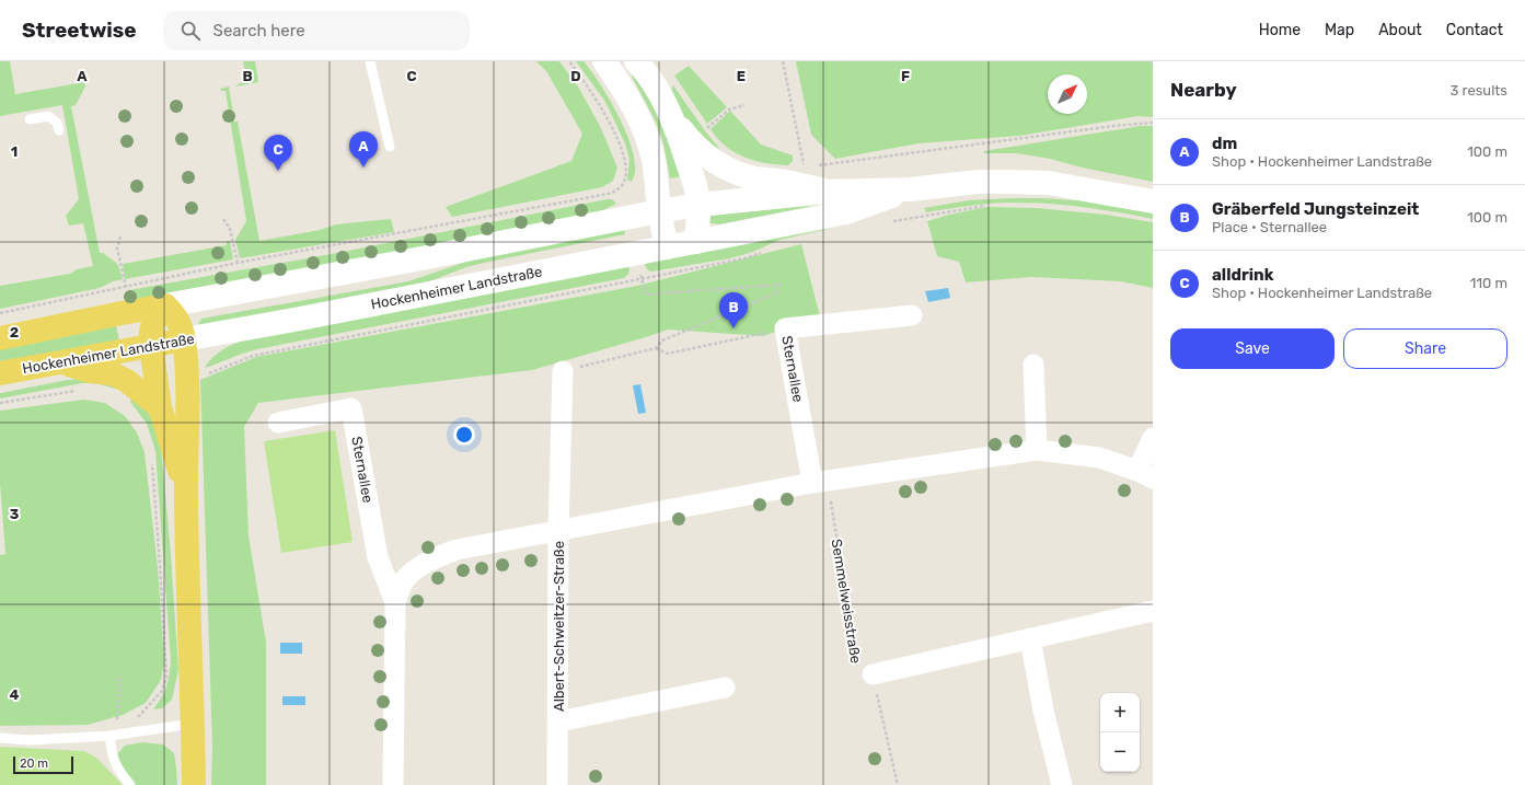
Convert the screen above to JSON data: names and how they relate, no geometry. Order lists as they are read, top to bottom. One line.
{"streets":{"main road":["Hockenheimer Landstraße"],"street":["Sternallee","Semmelweisstraße","Albert-Schweitzer-Straße"]},"crossings":[["Sternallee","Semmelweisstraße"],["Sternallee","Albert-Schweitzer-Straße"]],"scale_bar":"20 m","north":"top right","page":{"header":"Streetwise","search":"Search here","nav":["Home","Map","About","Contact"],"heading":["Nearby","3 results"],"list":[{"mark":"A","name":"dm","note":"Shop · Hockenheimer Landstraße","value":"100 m"},{"mark":"B","name":"Gräberfeld Jungsteinzeit","note":"Place · Sternallee","value":"100 m"},{"mark":"C","name":"alldrink","note":"Shop · Hockenheimer Landstraße","value":"110 m"}],"pins":["A","C","B"],"buttons":["Save","Share"],"map_buttons":["+","−"],"scale":"20 m"},"grid":{"columns":["A","B","C","D","E","F"],"rows":["1","2","3","4"]}}
